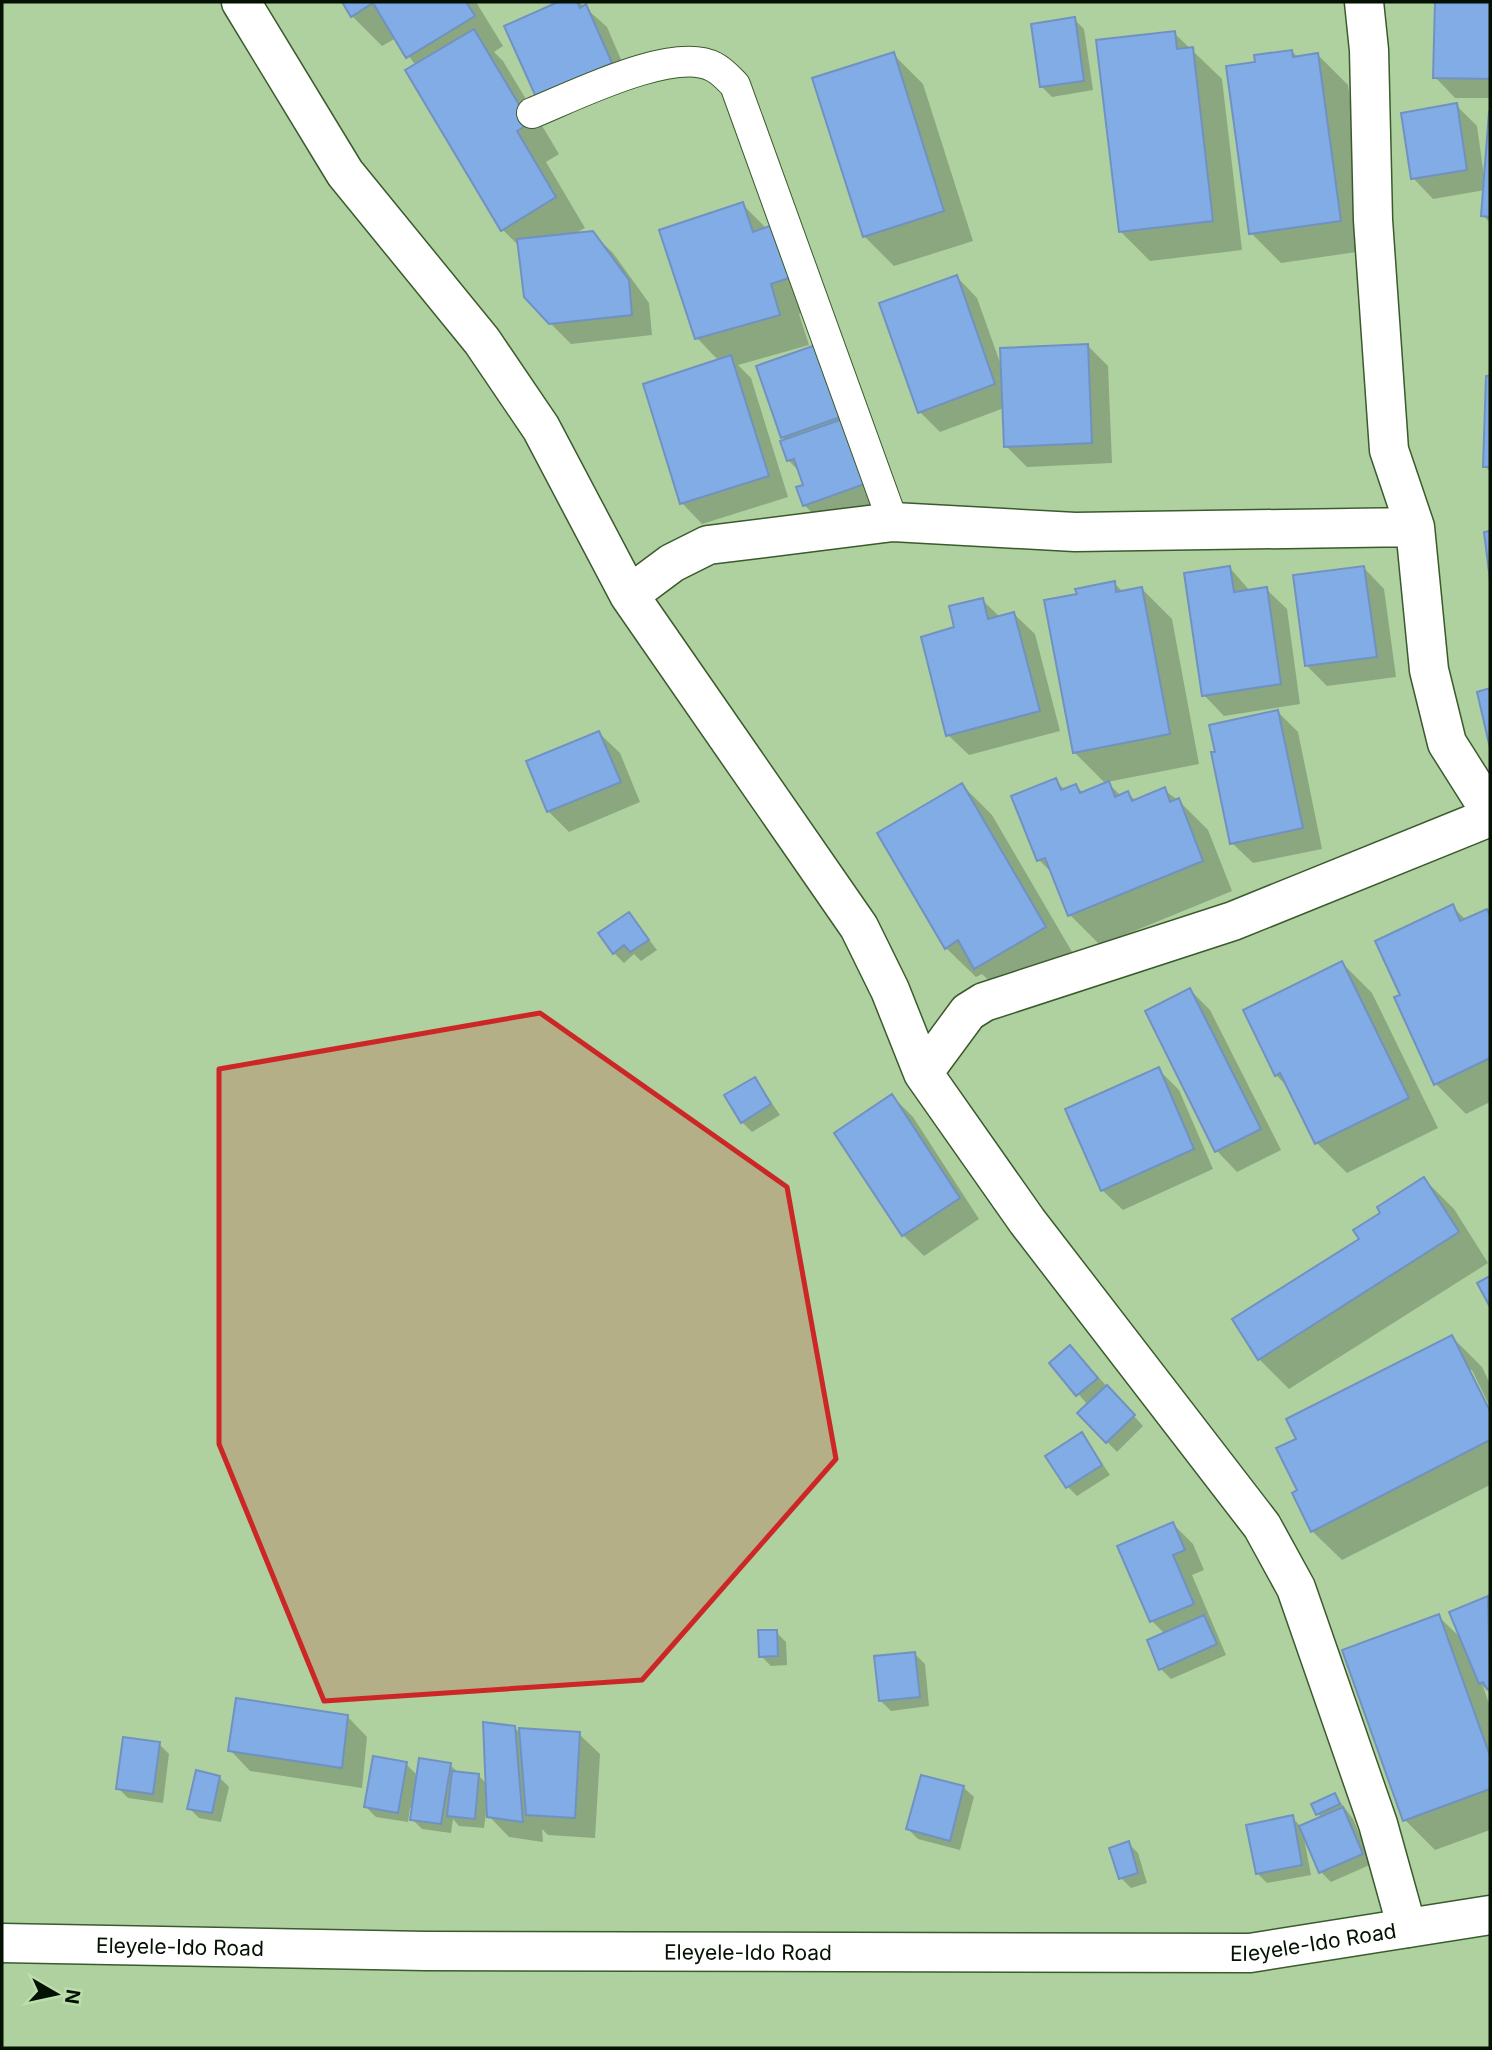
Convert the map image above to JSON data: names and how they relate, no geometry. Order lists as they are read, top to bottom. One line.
{"streets":{"street":["Eleyele-Ido Road"]},"north":"right"}
